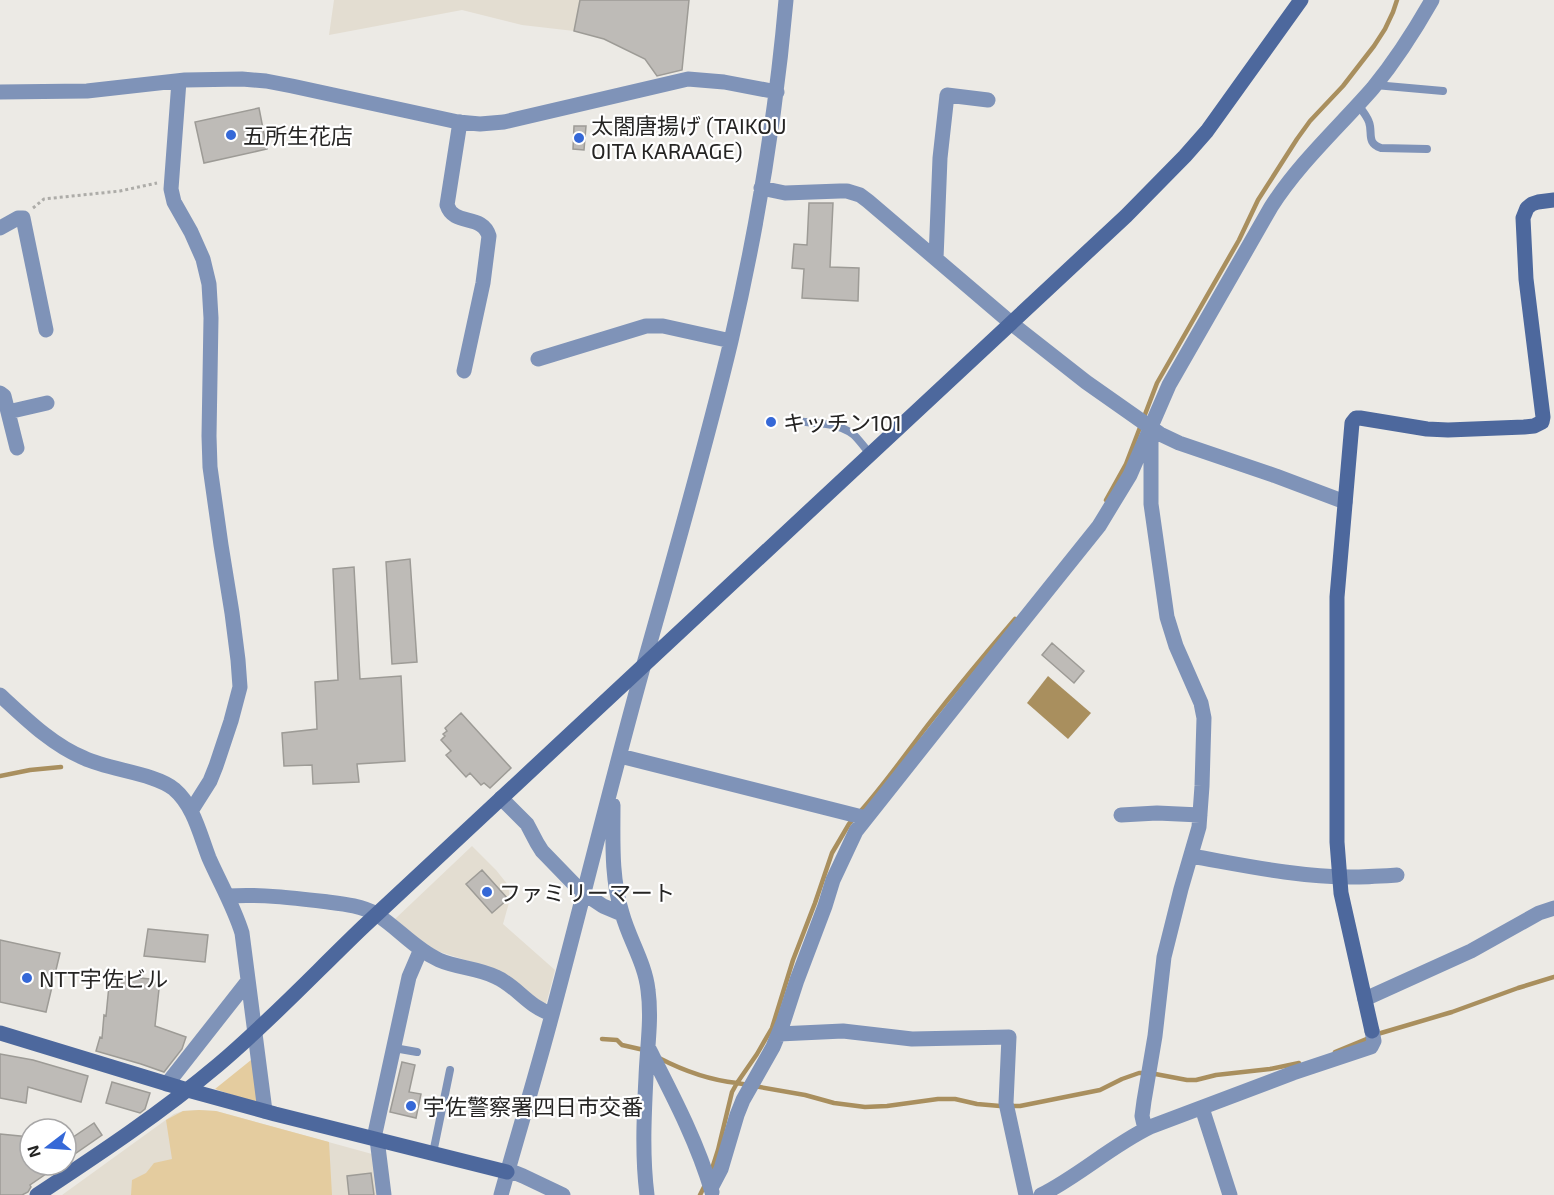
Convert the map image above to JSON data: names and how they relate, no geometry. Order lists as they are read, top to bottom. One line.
{"places":["五所生花店","太閤唐揚げ (TAIKOU OITA KARAAGE)","キッチン101","ファミリーマート","NTT宇佐ビル","宇佐警察署四日市交番"],"north":"left"}
